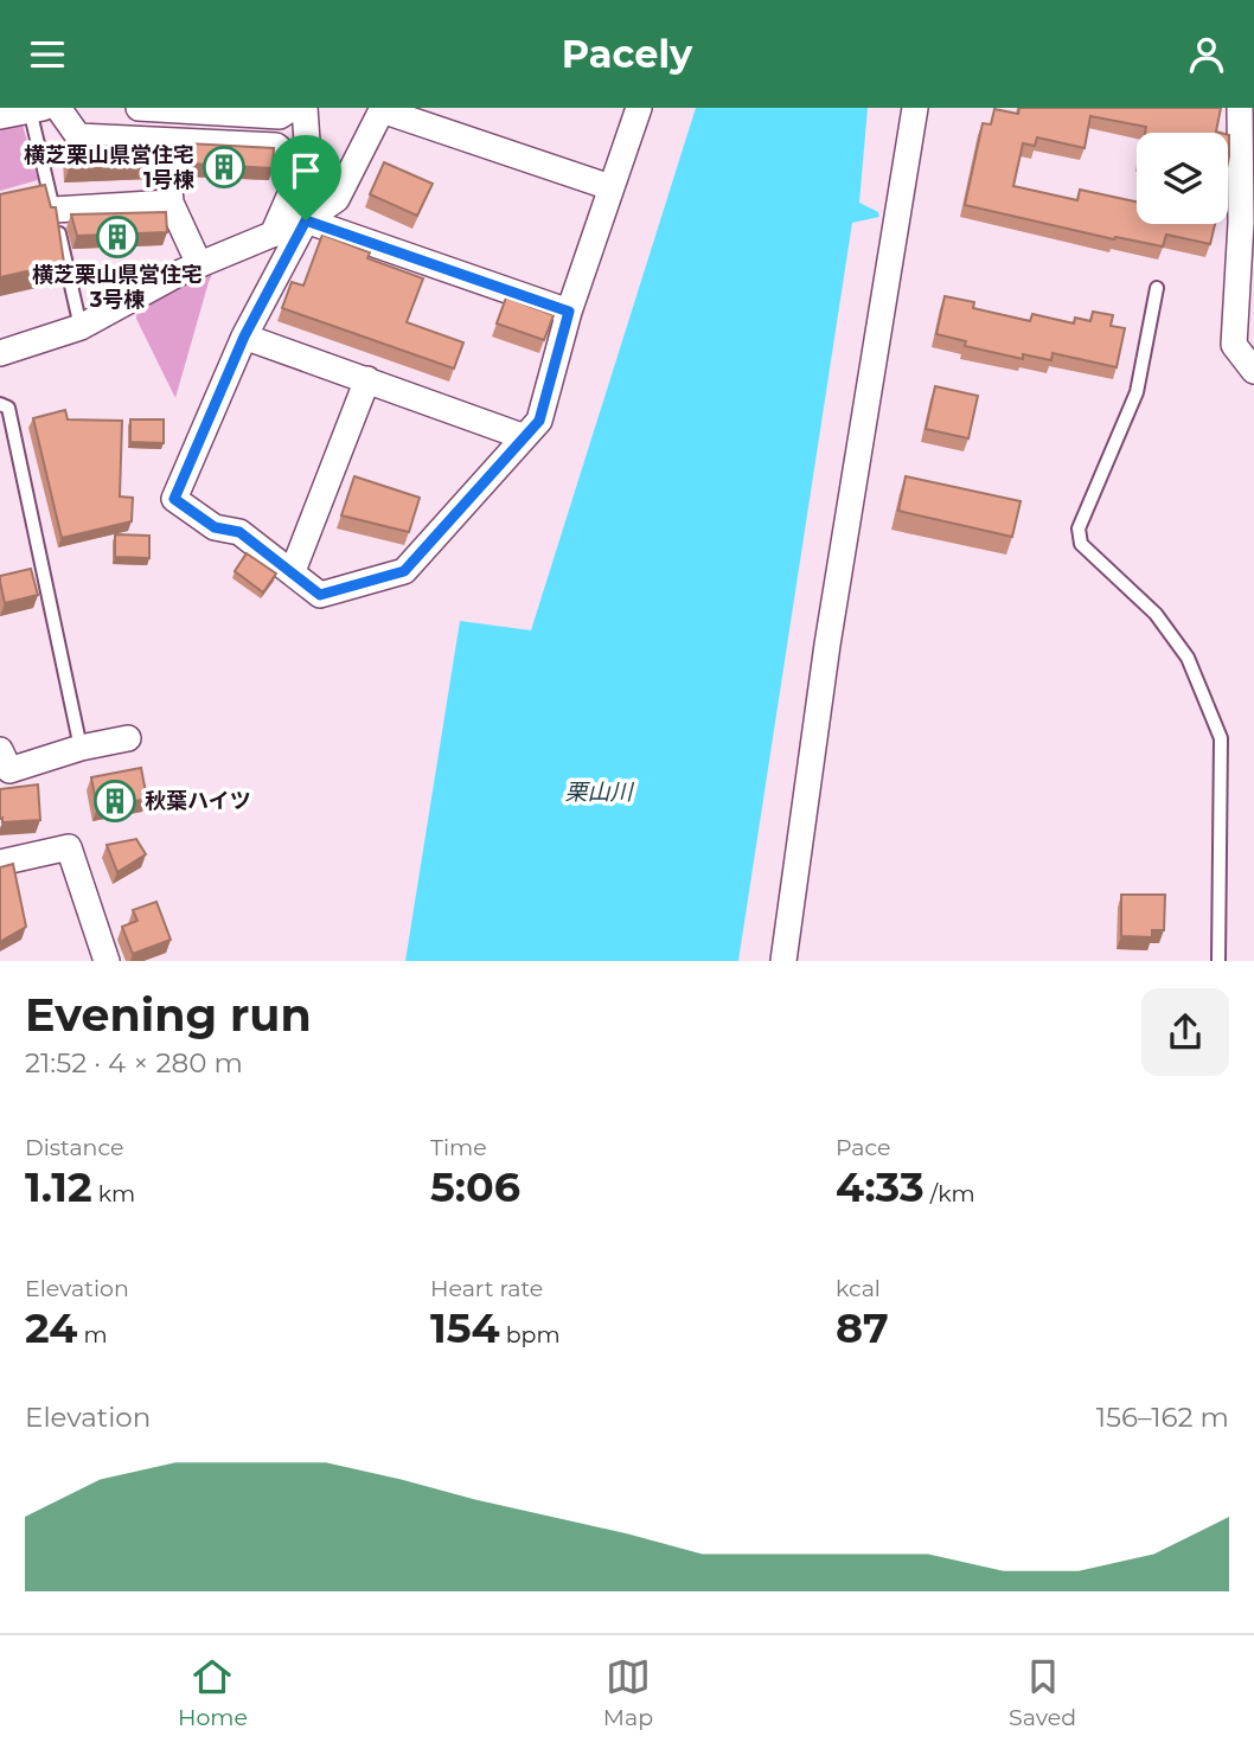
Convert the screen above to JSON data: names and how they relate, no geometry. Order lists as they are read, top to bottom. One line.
{"water":["栗山川"],"places":{"building":["横芝栗山県営住宅 1号棟","横芝栗山県営住宅 3号棟","秋葉ハイツ"]},"page":{"header":"Pacely","heading":["Evening run","21:52 · 4 × 280 m"],"stats":[["Distance","1.12 km"],["Time","5:06"],["Pace","4:33 /km"],["Elevation","24 m"],["Heart rate","154 bpm"],["kcal","87"]],"chart":["Elevation","156–162 m"],"tabs":["Home","Map","Saved"]}}
